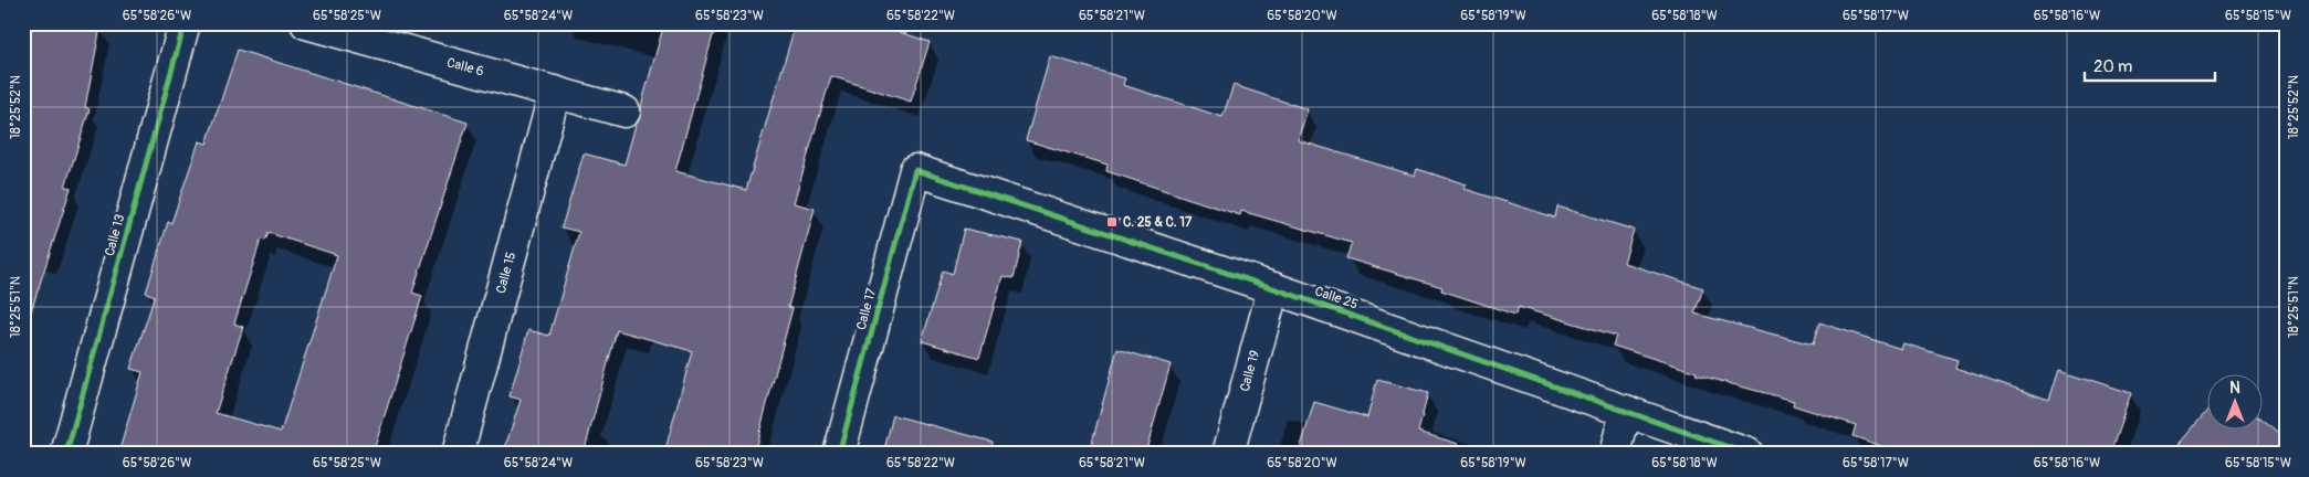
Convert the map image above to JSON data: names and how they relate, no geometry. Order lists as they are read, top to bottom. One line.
{"streets":{"street":["Calle 6","Calle 13","Calle 15","Calle 25","Calle 17","Calle 19"]},"crossings":[["Calle 6","Calle 15"],["Calle 25","Calle 17"],["Calle 25","Calle 19"]],"places":{"transit":["C. 25 & C. 17"]},"scale_bar":"20 m","north":"top","coordinates":["65°58'26\"W","65°58'25\"W","65°58'24\"W","65°58'23\"W","65°58'22\"W","65°58'21\"W","65°58'20\"W","65°58'19\"W","65°58'18\"W","65°58'17\"W","65°58'16\"W","65°58'15\"W","18°25'52\"N","18°25'51\"N"]}
